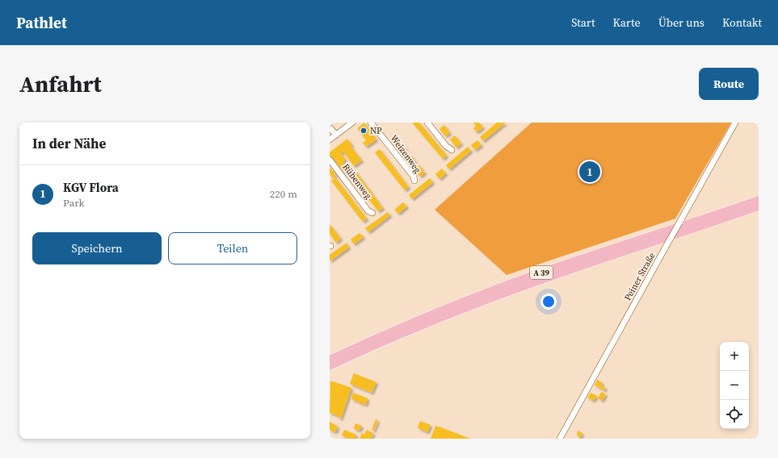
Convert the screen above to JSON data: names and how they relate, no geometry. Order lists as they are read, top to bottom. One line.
{"streets":{"highway":["A 39"],"street":["Weizenweg","Rübenweg","Peiner Straße"]},"places":["NP"],"page":{"header":"Pathlet","nav":["Start","Karte","Über uns","Kontakt"],"buttons":["Route",["Speichern","Teilen"]],"title":"Anfahrt","heading":"In der Nähe","pins":"1","list":[{"mark":"1","name":"KGV Flora","note":"Park","value":"220 m"}],"map_buttons":["+","−"]}}
